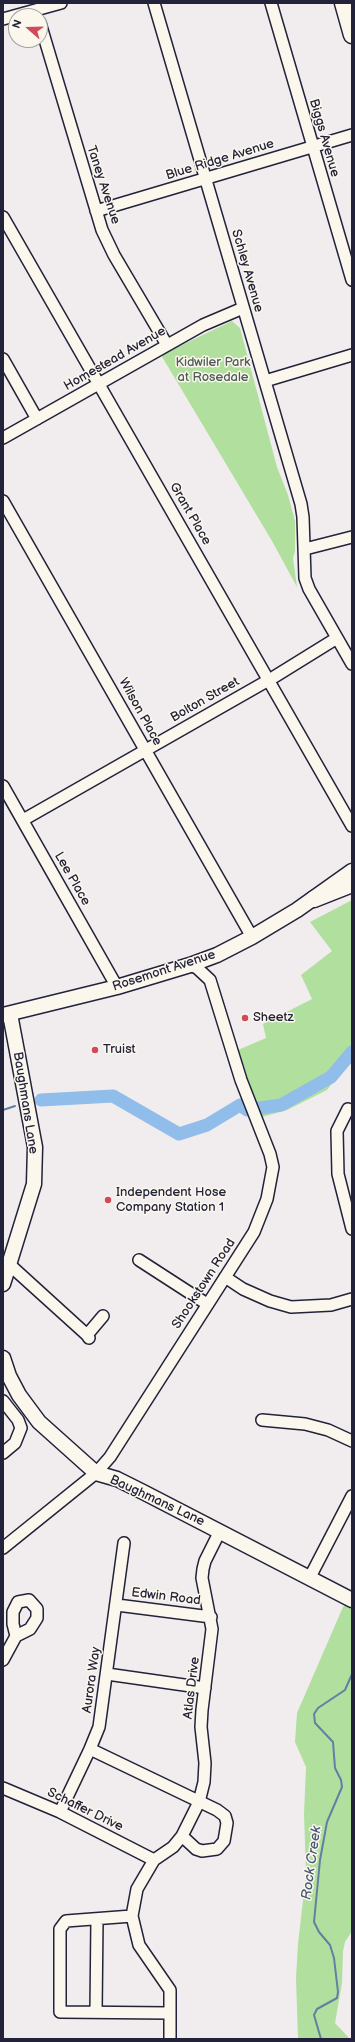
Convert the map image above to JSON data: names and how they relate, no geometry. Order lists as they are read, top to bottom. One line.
{"streets":{"main road":["Rosemont Avenue","Baughmans Lane"],"street":["Biggs Avenue","Blue Ridge Avenue","Taney Avenue","Schley Avenue","Homestead Avenue","Grant Place","Bolton Street","Wilson Place","Lee Place","Shookstown Road","Edwin Road","Aurora Way","Atlas Drive","Schaffer Drive"]},"crossings":[["Biggs Avenue","Blue Ridge Avenue"],["Blue Ridge Avenue","Taney Avenue"],["Blue Ridge Avenue","Schley Avenue"],["Taney Avenue","Homestead Avenue"],["Schley Avenue","Homestead Avenue"],["Homestead Avenue","Grant Place"],["Grant Place","Bolton Street"],["Bolton Street","Wilson Place"],["Bolton Street","Lee Place"],["Wilson Place","Rosemont Avenue"],["Lee Place","Rosemont Avenue"],["Rosemont Avenue","Baughmans Lane"],["Rosemont Avenue","Shookstown Road"],["Baughmans Lane","Shookstown Road"],["Baughmans Lane","Atlas Drive"],["Edwin Road","Aurora Way"],["Edwin Road","Atlas Drive"],["Aurora Way","Schaffer Drive"],["Atlas Drive","Schaffer Drive"]],"water":["Rock Creek"],"parks":["Kidwiler Park at Rosedale"],"places":["Sheetz","Truist","Independent Hose Company Station 1"],"north":"left"}
